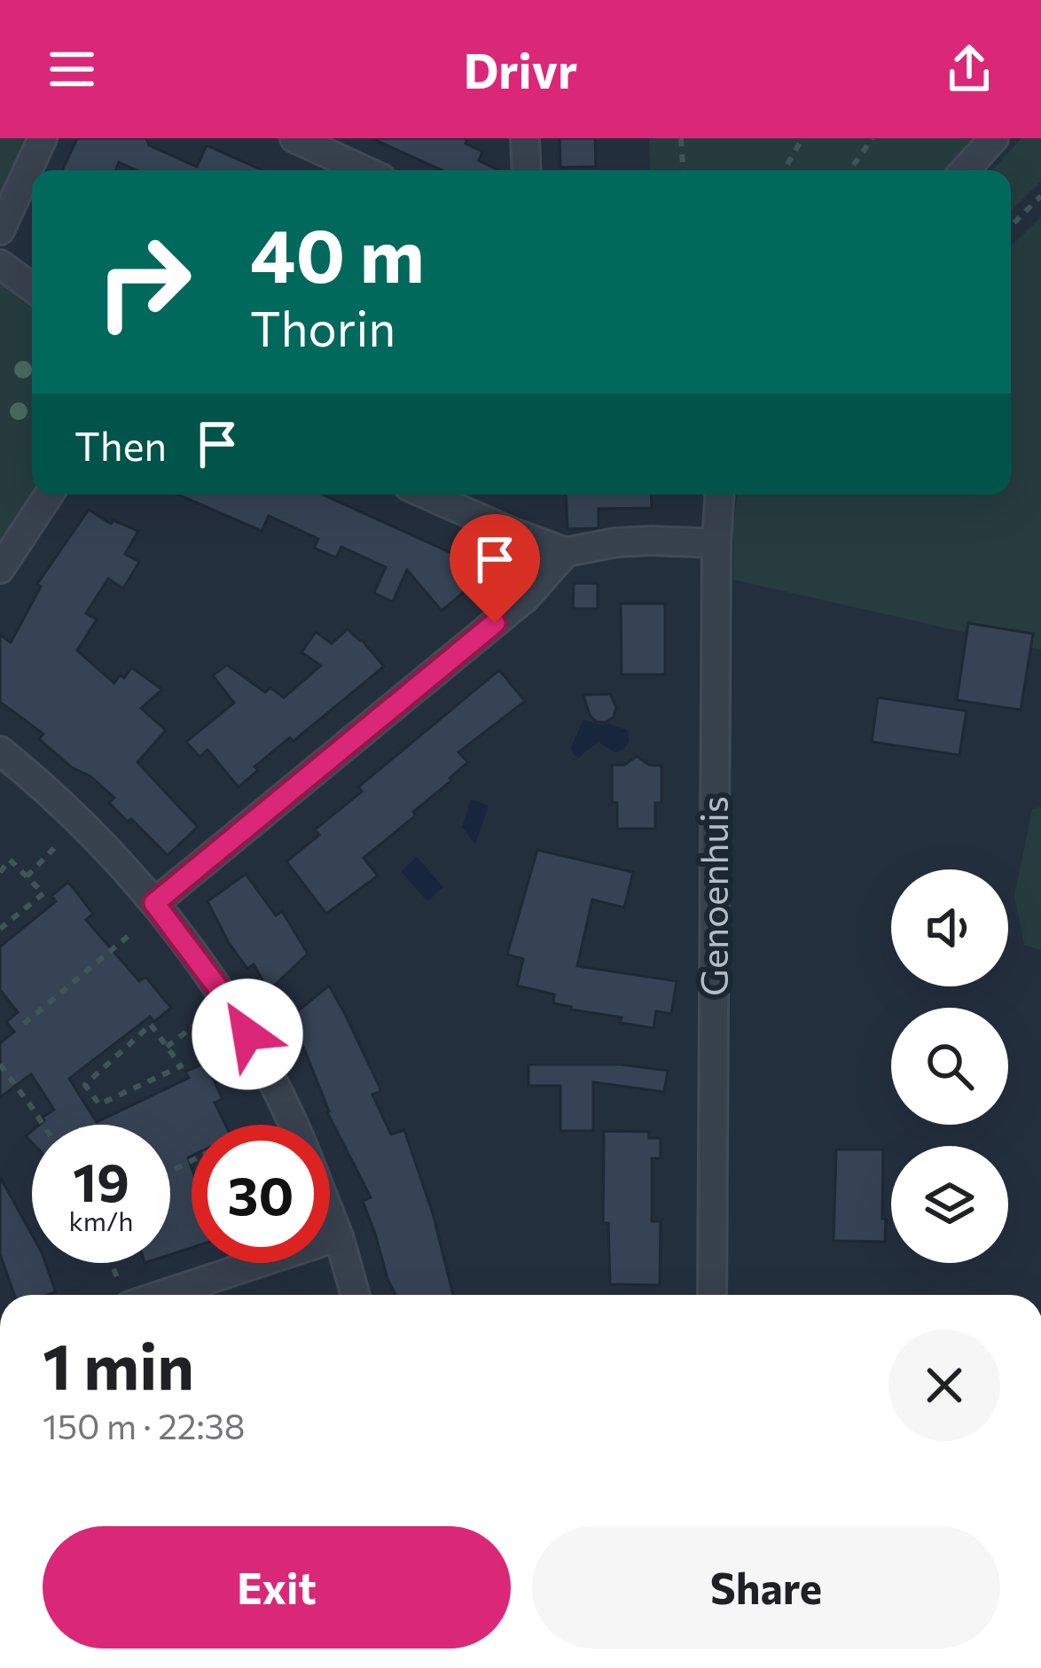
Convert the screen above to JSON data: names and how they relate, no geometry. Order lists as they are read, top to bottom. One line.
{"streets":{"street":["Genoenhuis"]},"page":{"header":"Drivr","turn":["40 m","Thorin"],"then":"Then","speed":"19 km/h","limit":"30","heading":["1 min","150 m · 22:38"],"buttons":["Exit","Share"]}}
